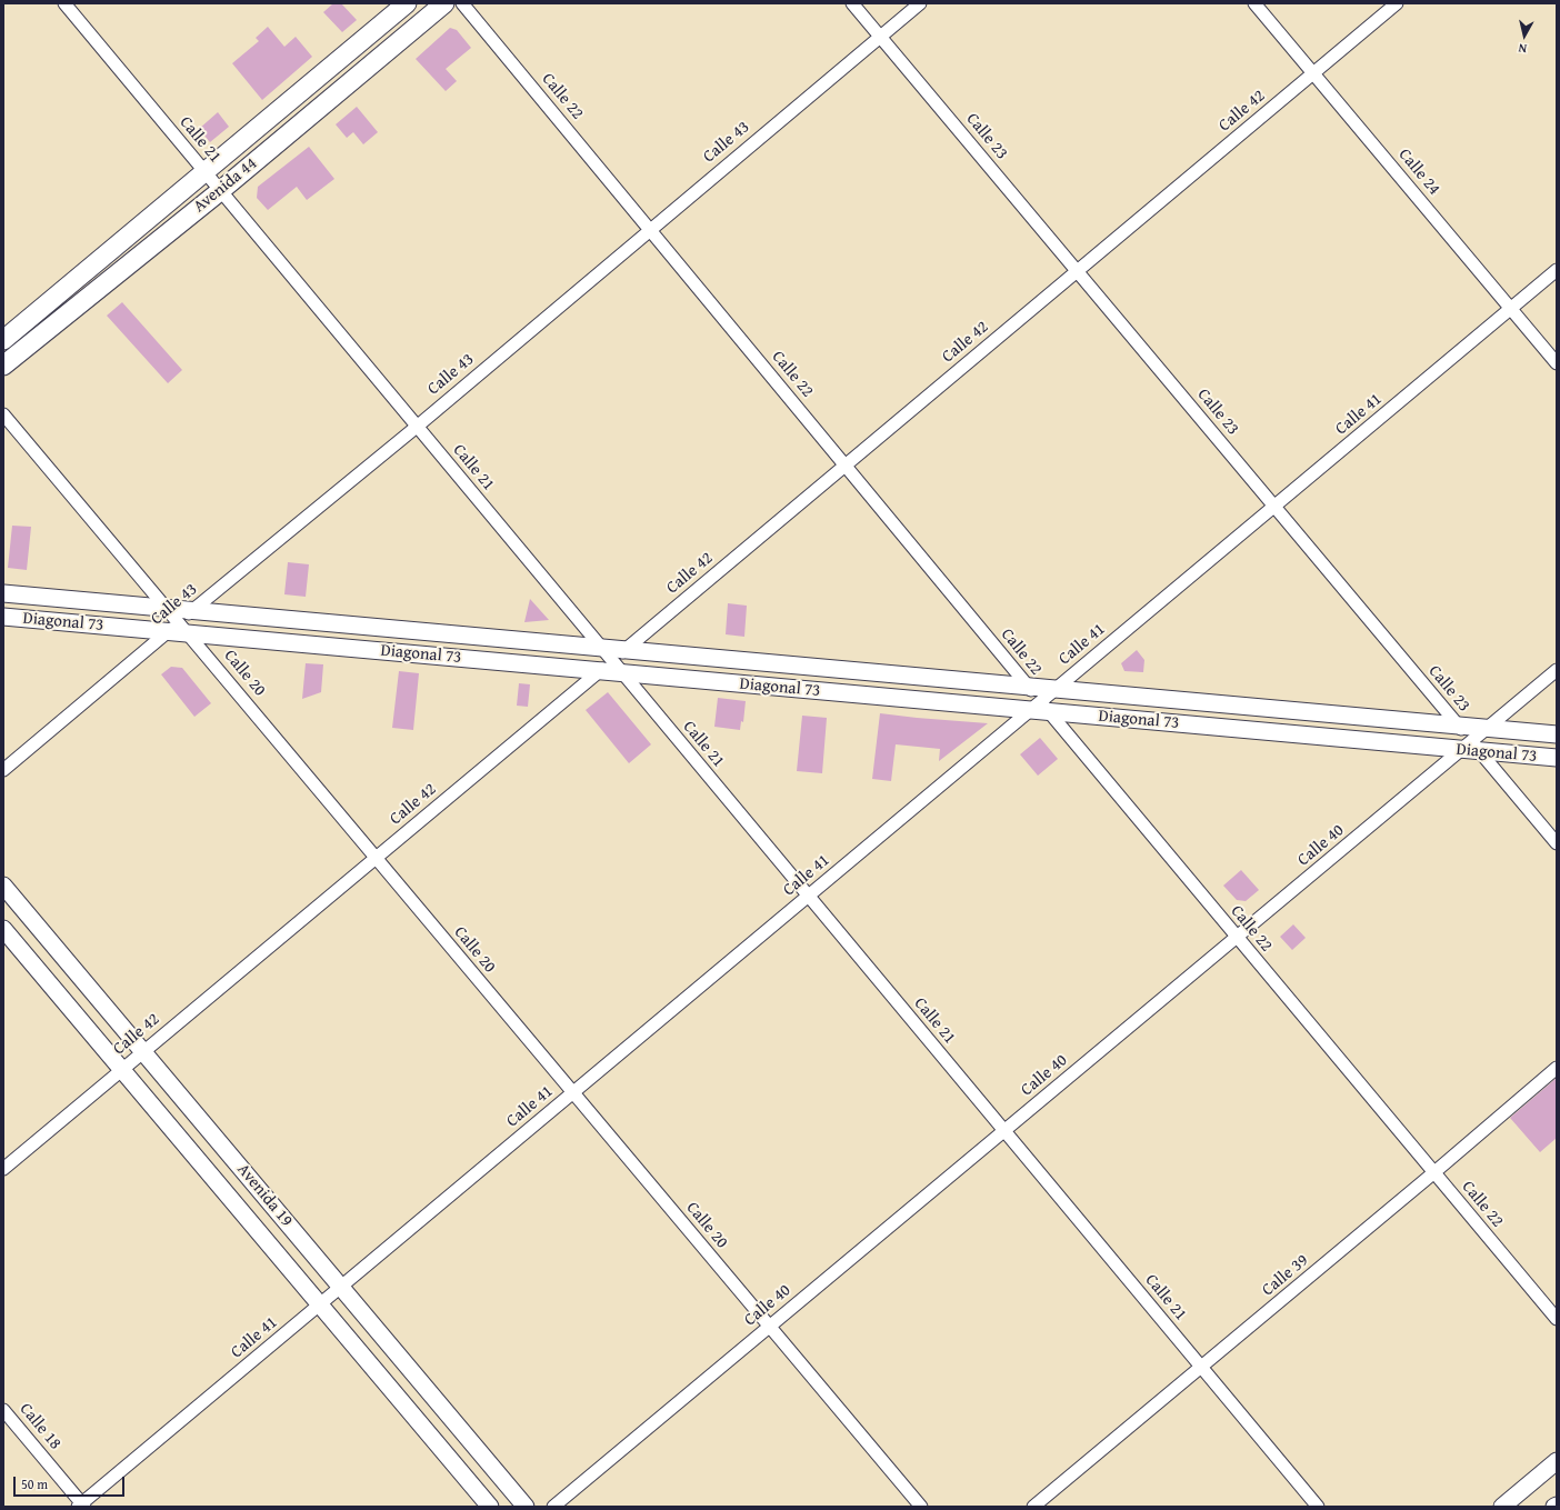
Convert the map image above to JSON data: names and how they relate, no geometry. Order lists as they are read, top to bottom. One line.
{"streets":{"main road":["Avenida 44","Diagonal 73","Avenida 19"],"street":["Calle 22","Calle 42","Calle 23","Calle 21","Calle 43","Calle 24","Calle 41","Calle 20","Calle 40","Calle 39","Calle 18"]},"crossings":[["Calle 22","Calle 42"],["Calle 22","Calle 43"],["Calle 22","Calle 41"],["Calle 22","Diagonal 73"],["Calle 22","Calle 40"],["Calle 22","Calle 39"],["Calle 42","Calle 23"],["Calle 42","Calle 21"],["Calle 42","Calle 24"],["Calle 42","Diagonal 73"],["Calle 42","Calle 20"],["Calle 42","Avenida 19"],["Calle 23","Calle 43"],["Calle 23","Calle 41"],["Calle 23","Diagonal 73"],["Calle 23","Calle 40"],["Calle 21","Calle 43"],["Calle 21","Avenida 44"],["Calle 21","Calle 41"],["Calle 21","Diagonal 73"],["Calle 21","Calle 40"],["Calle 21","Calle 39"],["Calle 43","Diagonal 73"],["Calle 43","Calle 20"],["Calle 24","Calle 41"],["Calle 41","Diagonal 73"],["Calle 41","Calle 20"],["Calle 41","Avenida 19"],["Calle 41","Calle 18"],["Diagonal 73","Calle 20"],["Diagonal 73","Calle 40"],["Calle 20","Calle 40"]],"scale_bar":"50 m","north":"bottom"}
